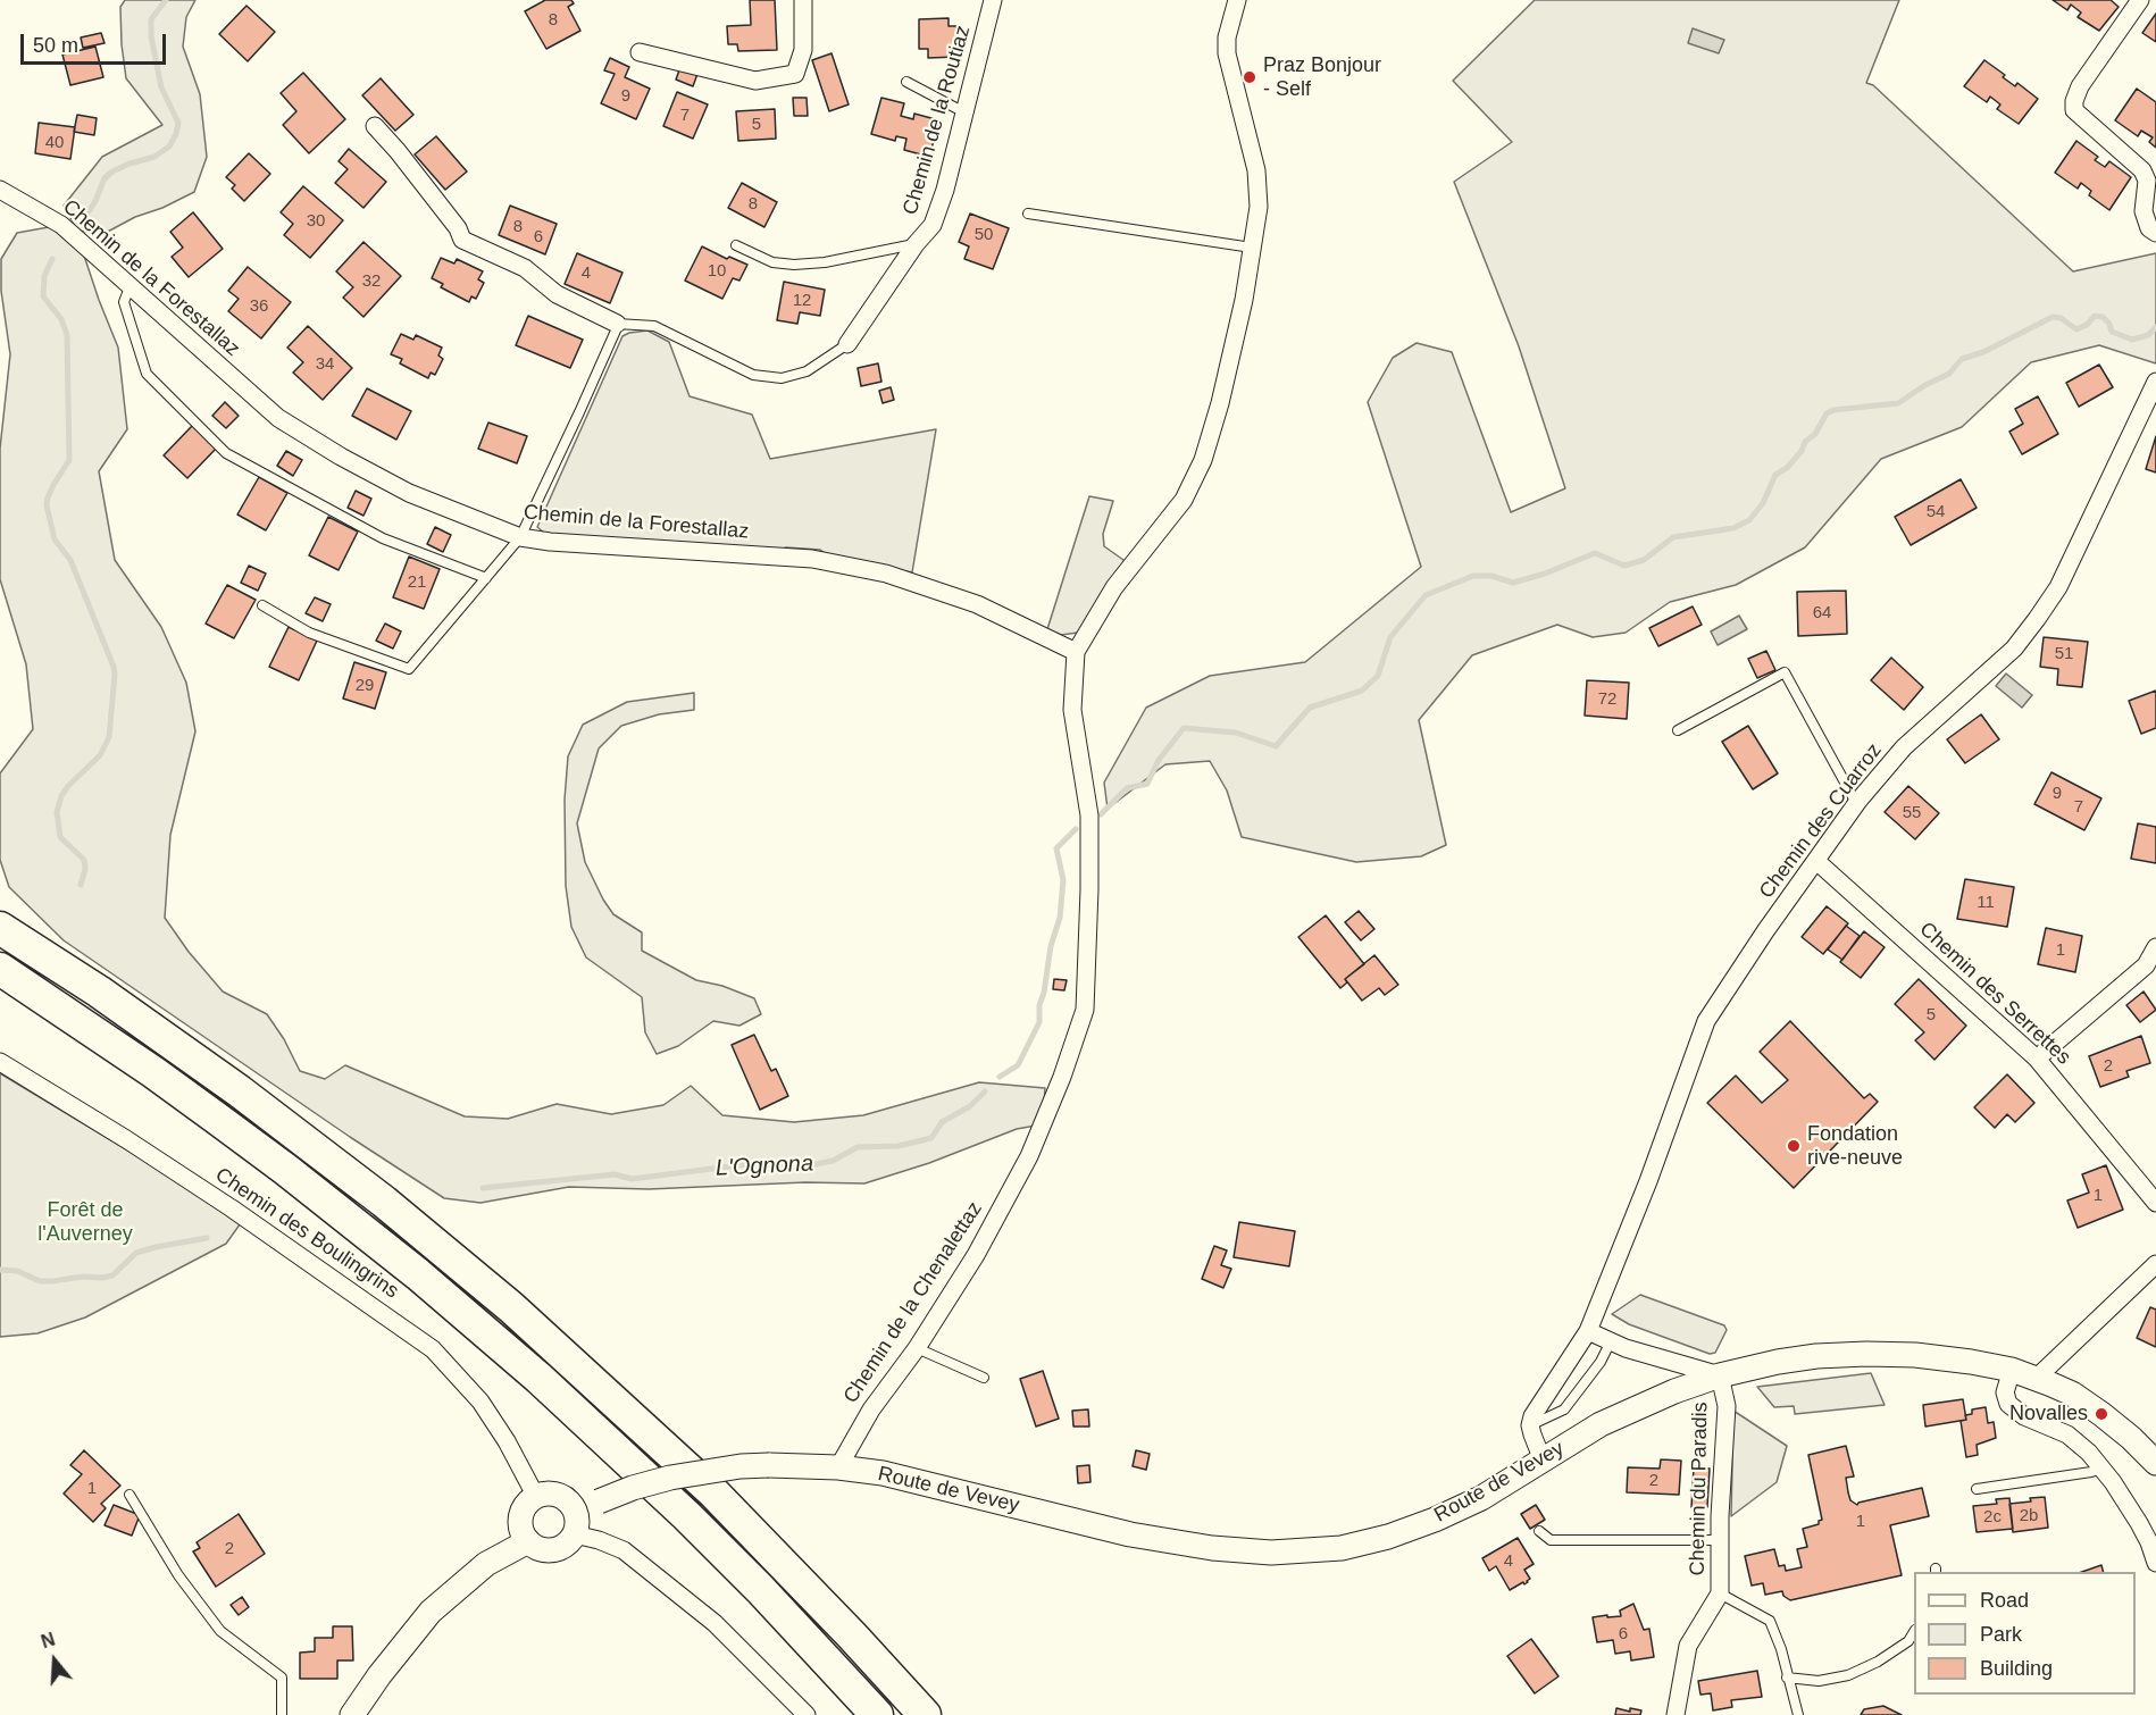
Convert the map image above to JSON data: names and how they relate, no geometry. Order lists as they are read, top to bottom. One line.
{"streets":{"street":["Chemin de la Routiaz","Chemin de la Forestallaz","Chemin des Cuarroz","Chemin des Serrettes","Chemin des Boulingrins","Chemin de la Chenalettaz","Route de Vevey","Chemin du Paradis"]},"crossings":[["Chemin de la Forestallaz","Chemin de la Chenalettaz"],["Chemin des Cuarroz","Chemin des Serrettes"],["Chemin des Boulingrins","Route de Vevey"],["Chemin de la Chenalettaz","Route de Vevey"],["Route de Vevey","Chemin du Paradis"]],"water":["L'Ognona"],"parks":["Forêt de l'Auverney"],"places":["Praz Bonjour - Self","Fondation rive-neuve","Novalles"],"house_numbers":["8","9","7","5","40","8","30","8","50","6","10","4","32","12","36","34","54","21","64","51","29","72","9","7","55","11","1","5","2","1","2","1","2b","2c","1","2","4","6"],"legend":["Road","Park","Building"],"scale_bar":"50 m","north":"top"}
